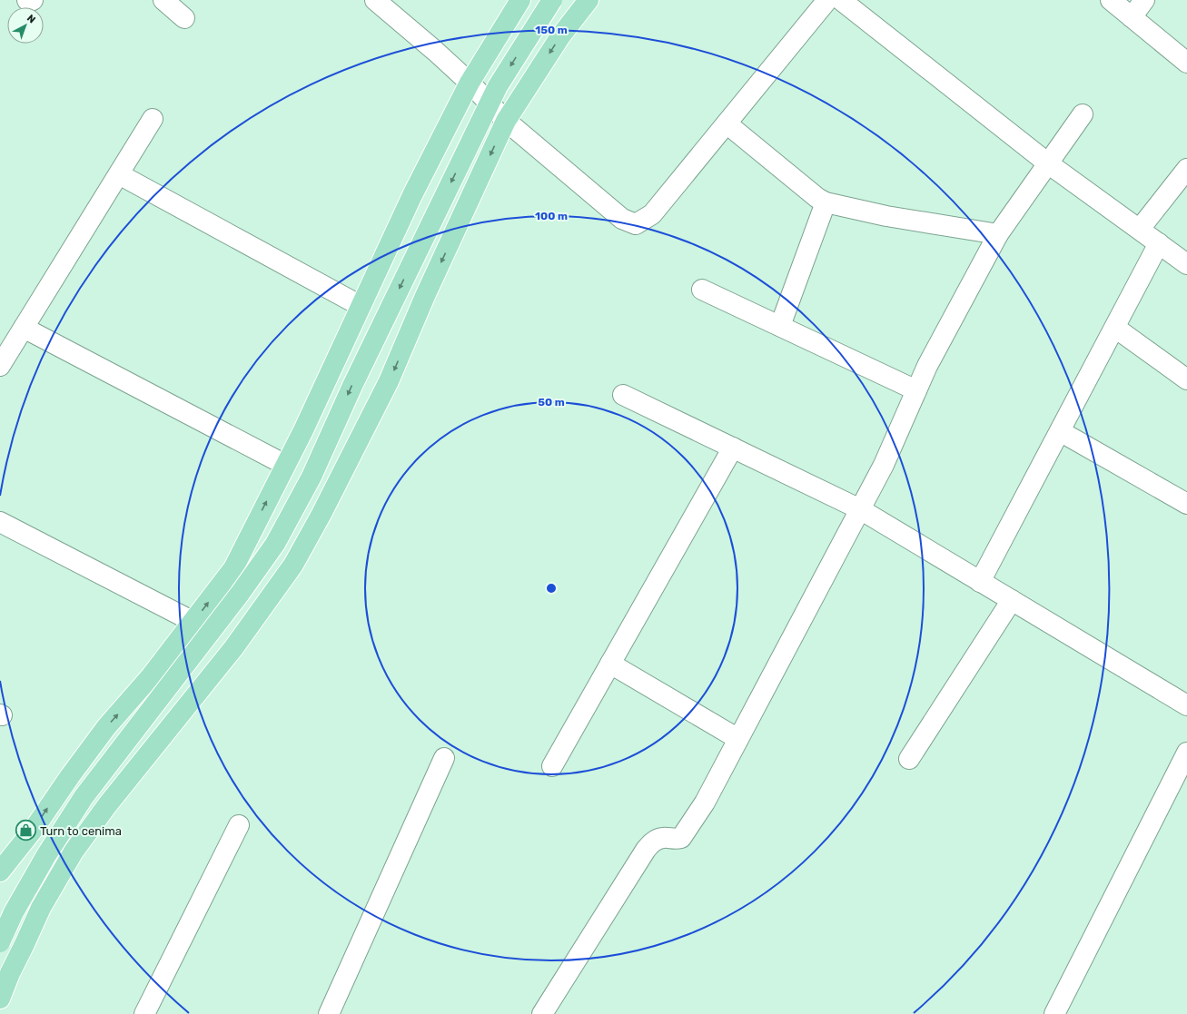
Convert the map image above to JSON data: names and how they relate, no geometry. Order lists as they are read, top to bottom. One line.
{"places":{"shop":["Turn to cenima"]},"north":"top right","rings":["150 m","100 m","50 m"]}
